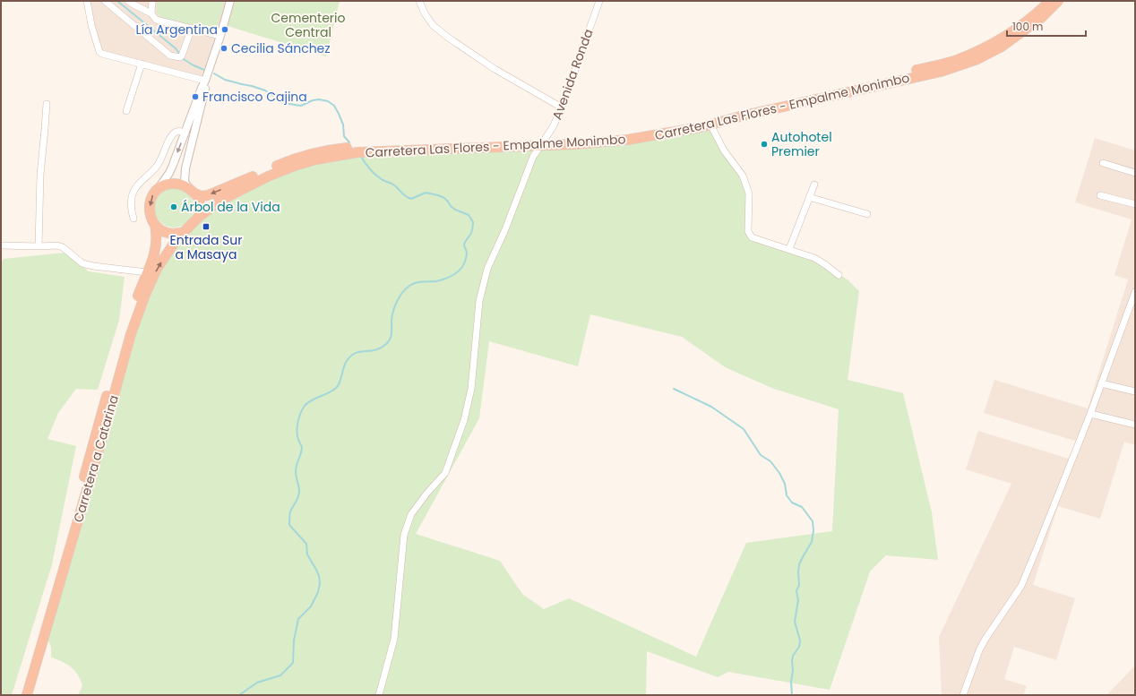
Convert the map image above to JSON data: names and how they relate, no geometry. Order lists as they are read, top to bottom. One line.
{"streets":{"highway":["Carretera Las Flores - Empalme Monimbo","Carretera a Catarina"],"street":["Avenida Ronda"]},"crossings":[["Avenida Ronda","Carretera Las Flores - Empalme Monimbo"],["Carretera Las Flores - Empalme Monimbo","Carretera a Catarina"]],"parks":["Cementerio Central"],"places":{"other":["Lía Argentina","Cecilia Sánchez","Francisco Cajina","Autohotel Premier","Árbol de la Vida"],"transit":["Entrada Sur a Masaya"]},"scale_bar":"100 m"}
